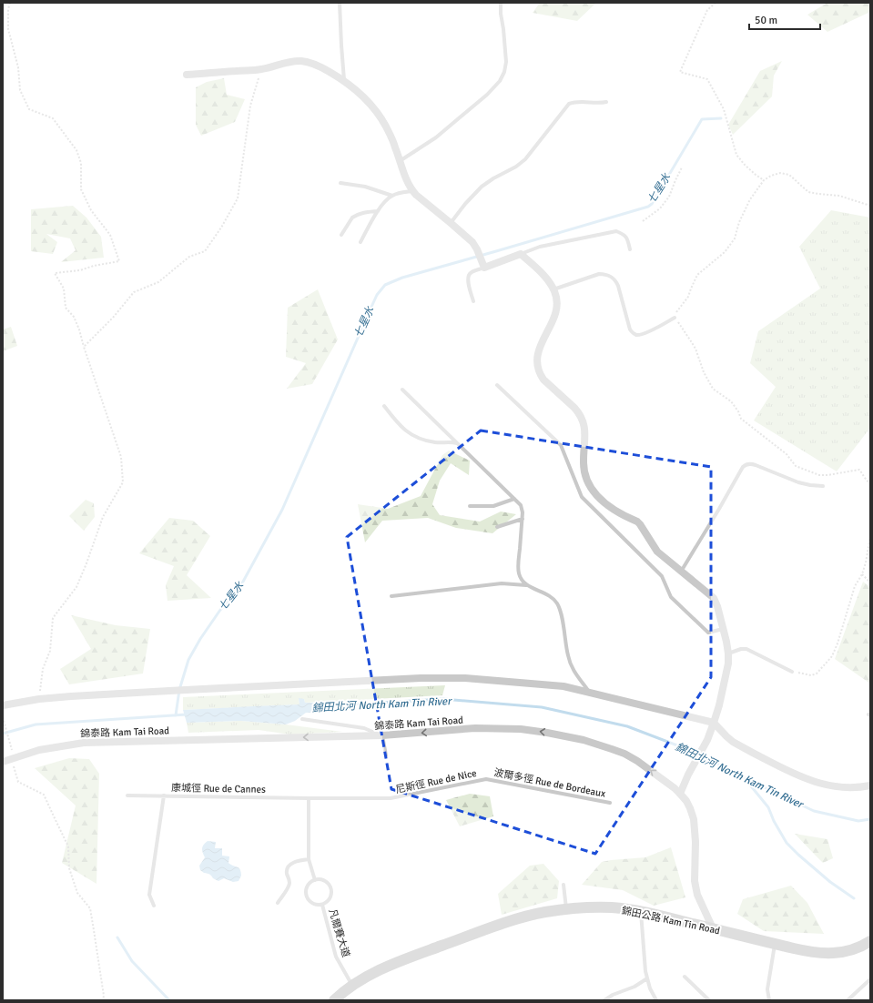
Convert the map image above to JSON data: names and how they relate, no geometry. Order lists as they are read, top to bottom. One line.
{"streets":{"main road":["錦田公路 Kam Tin Road"],"street":["錦泰路 Kam Tai Road"],"lane":["尼斯徑 Rue de Nice","波爾多徑 Rue de Bordeaux","康城徑 Rue de Cannes","凡爾賽大道"]},"crossings":[["錦泰路 Kam Tai Road","錦田公路 Kam Tin Road"],["尼斯徑 Rue de Nice","波爾多徑 Rue de Bordeaux"],["尼斯徑 Rue de Nice","康城徑 Rue de Cannes"],["錦田公路 Kam Tin Road","凡爾賽大道"]],"water":["七星水","錦田北河 North Kam Tin River"],"scale_bar":"50 m"}
